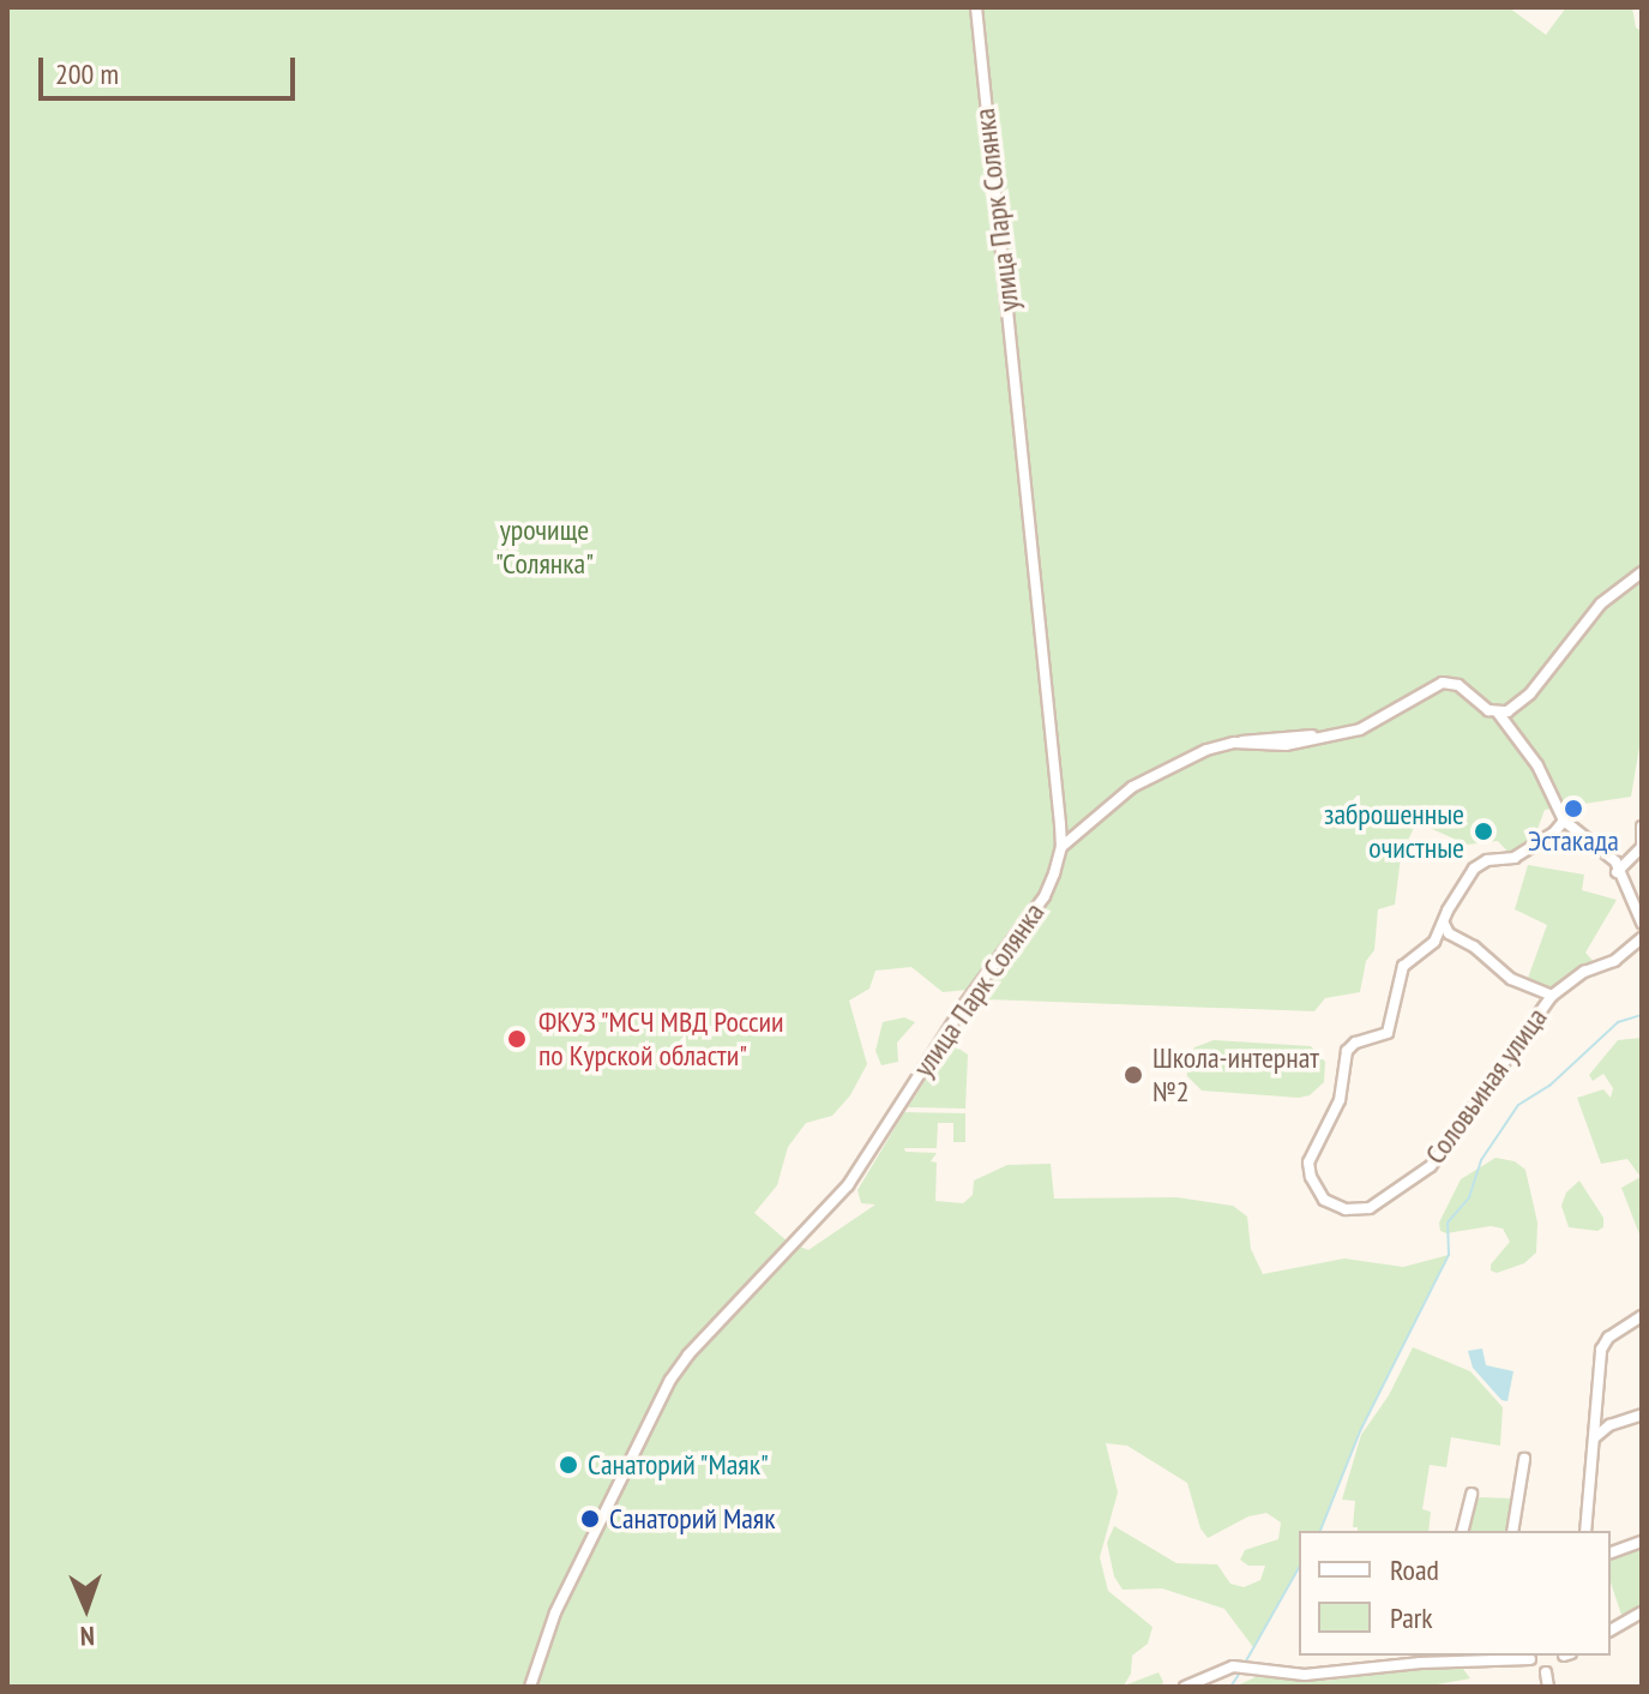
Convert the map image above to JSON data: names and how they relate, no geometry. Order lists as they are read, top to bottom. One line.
{"streets":{"street":["улица Парк Солянка","Соловьиная улица"]},"parks":["урочище \"Солянка\""],"places":["Эстакада","заброшенные очистные","ФКУЗ \"МСЧ МВД России по Курской области\"","Школа-интернат №2","Санаторий \"Маяк\"","Санаторий Маяк"],"legend":["Road","Park"],"scale_bar":"200 m","north":"bottom"}
